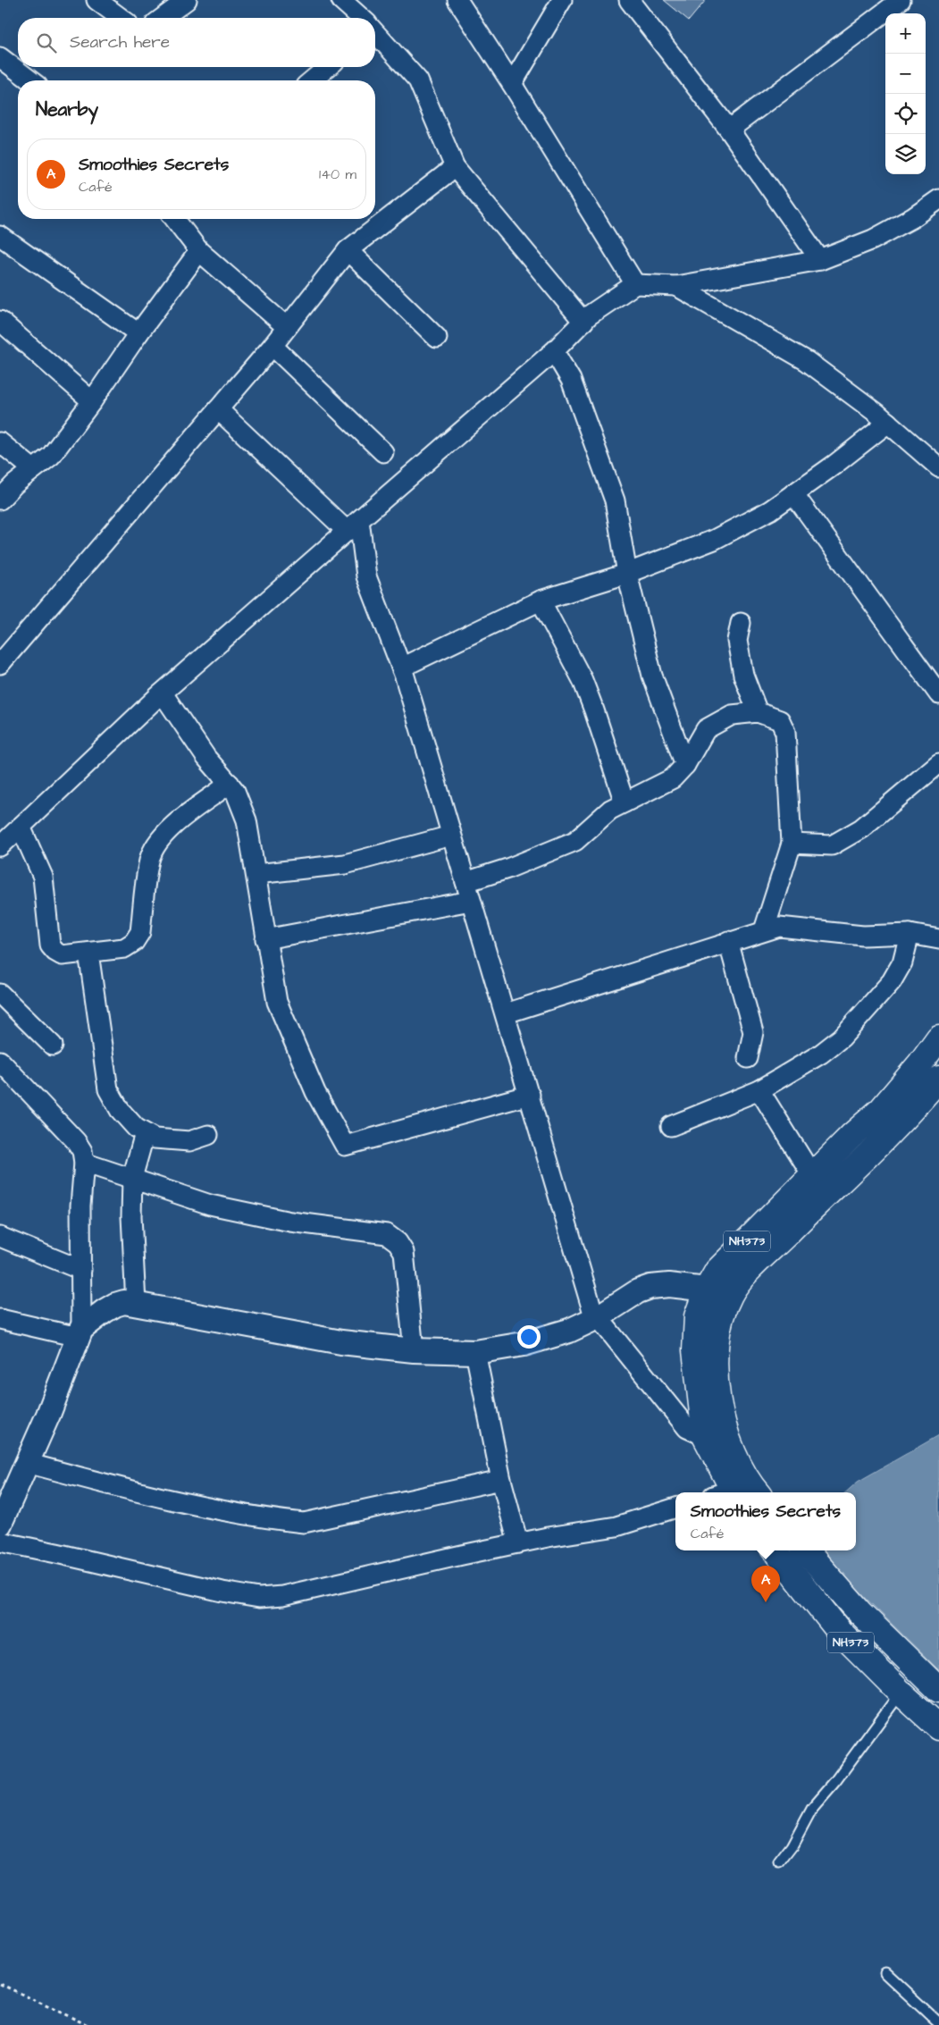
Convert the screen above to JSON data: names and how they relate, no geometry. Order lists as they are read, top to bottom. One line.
{"streets":{"highway":["NH373"]},"page":{"map_buttons":["+","−"],"search":"Search here","heading":"Nearby","list":[{"mark":"A","name":"Smoothies Secrets","note":"Café","value":"140 m"}],"popup":["Smoothies Secrets","Café"],"pins":"A"}}
